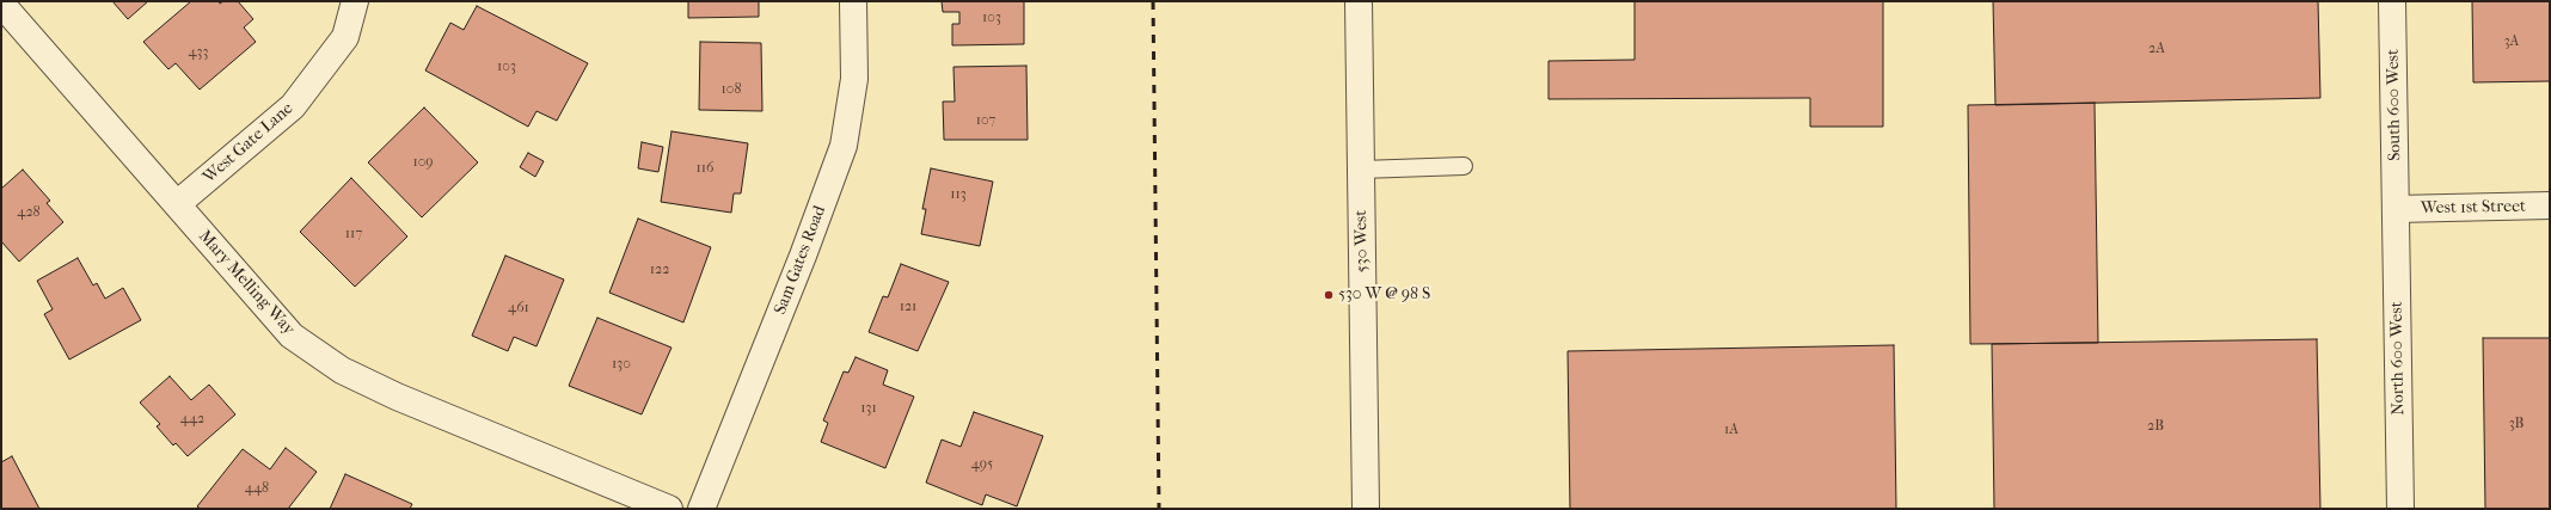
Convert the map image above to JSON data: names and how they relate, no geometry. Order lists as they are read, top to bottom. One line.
{"streets":{"street":["South 600 West","West Gate Lane","West 1st Street","530 West","Sam Gates Road","Mary Melling Way","North 600 West"]},"crossings":[["South 600 West","West 1st Street"],["South 600 West","North 600 West"],["West Gate Lane","Mary Melling Way"],["West 1st Street","North 600 West"]],"places":["530 W @ 98 S"],"house_numbers":["103","3A","2A","433","103","108","107","109","116","113","428","117","122","121","461","130","131","442","3B","2B","1A","495","448"]}
